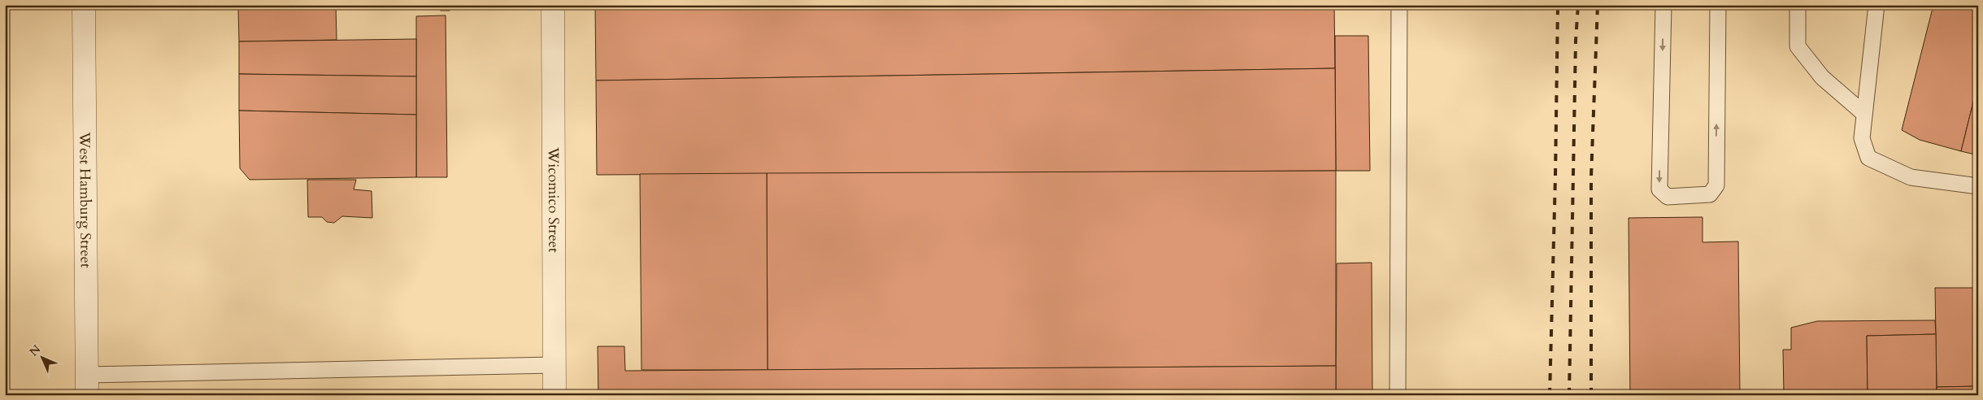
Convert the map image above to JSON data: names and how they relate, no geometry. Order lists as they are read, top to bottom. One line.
{"streets":{"street":["West Hamburg Street","Wicomico Street"]},"north":"top left"}
